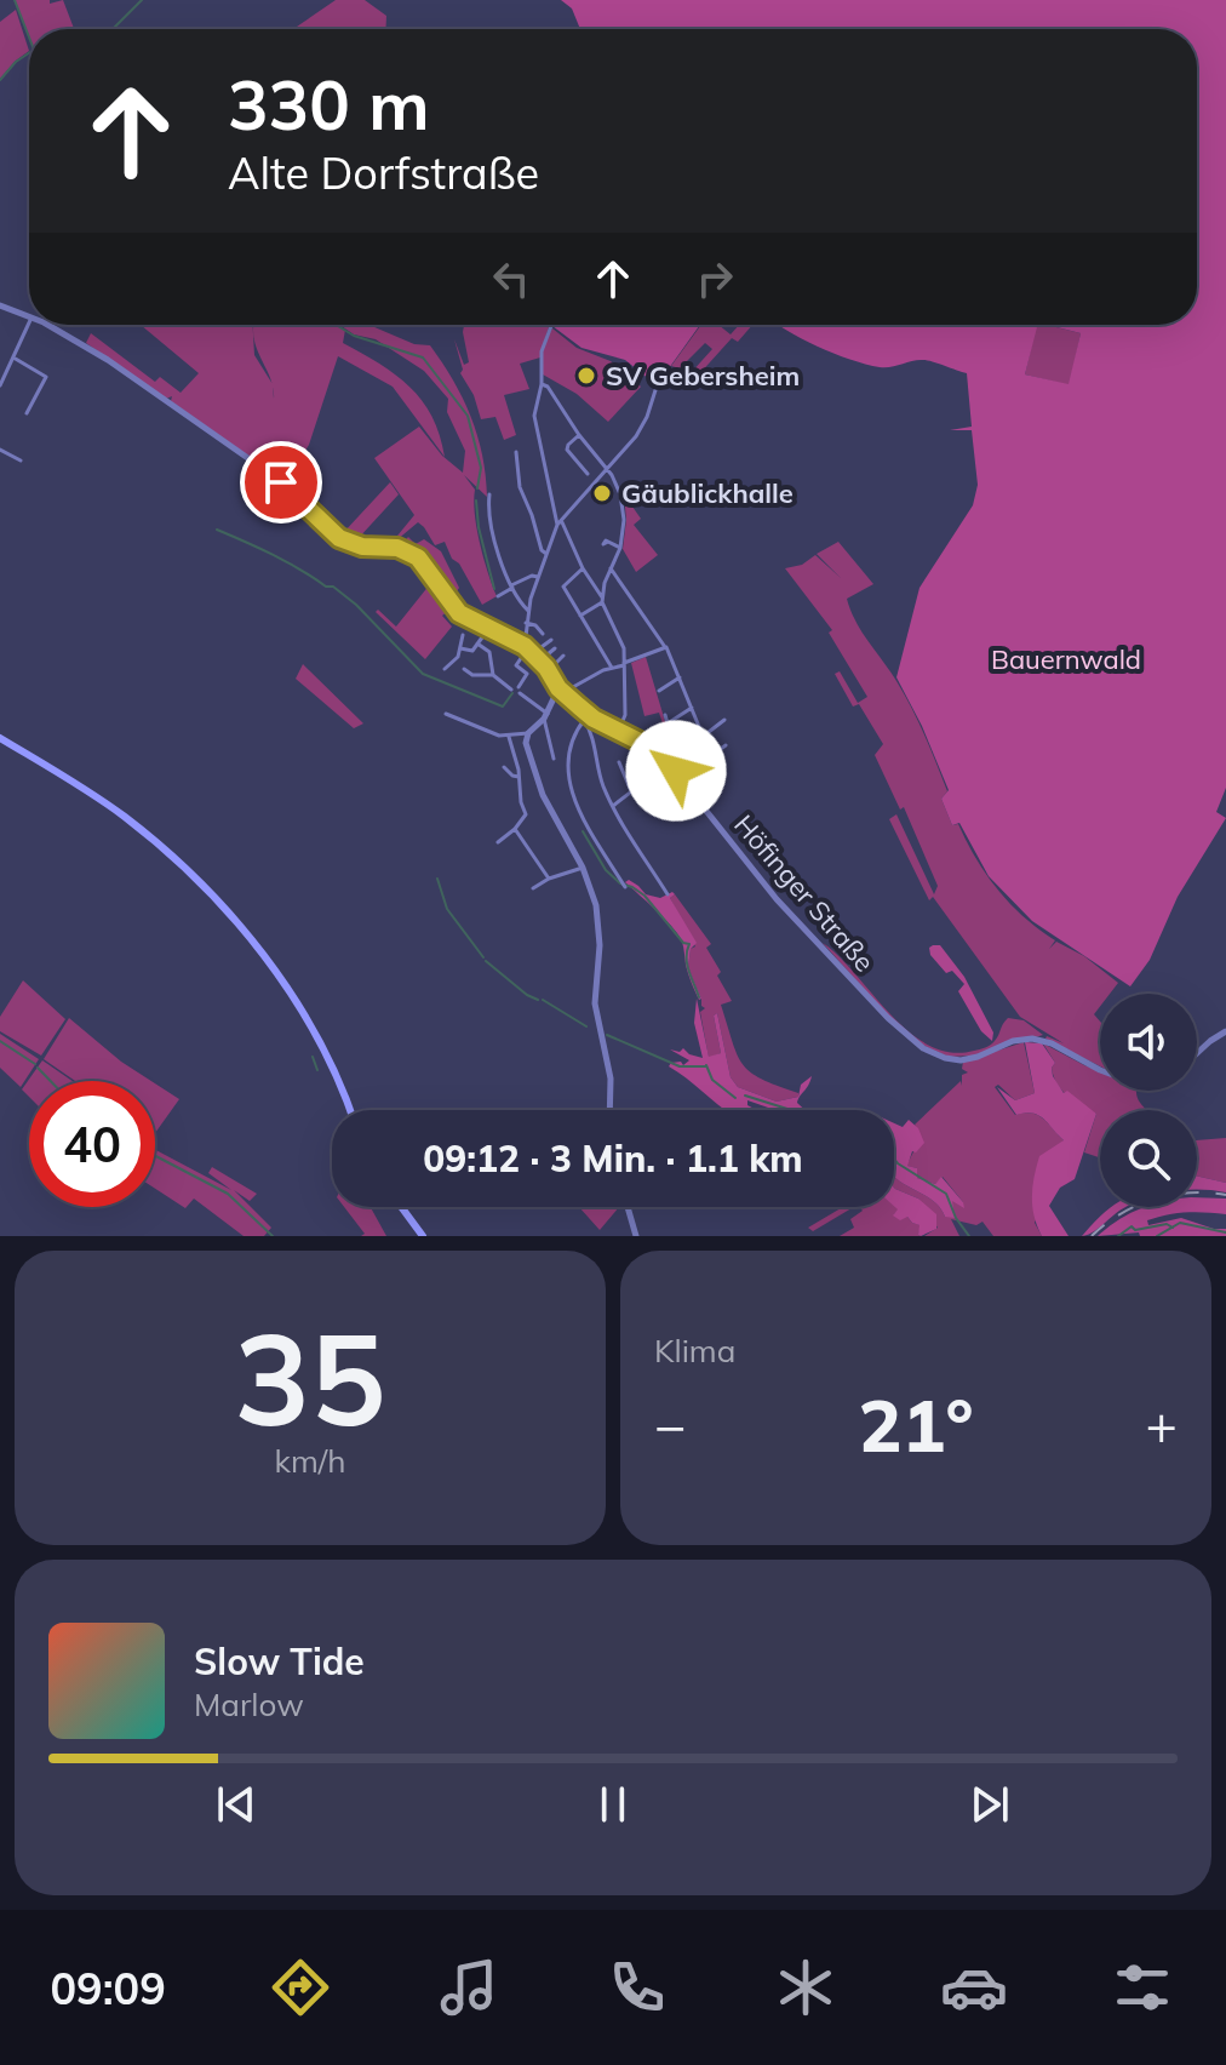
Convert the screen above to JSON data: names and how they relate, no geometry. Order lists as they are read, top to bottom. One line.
{"streets":{"street":["Höfinger Straße"]},"parks":["Bauernwald"],"places":["SV Gebersheim","Gäublickhalle"],"page":{"turn":["330 m","Alte Dorfstraße"],"limit":"40","trip":"09:12 · 3 Min. · 1.1 km","tile":[["35","km/h"],"Klima"],"heat":["−","21°","+"],"song":["Slow Tide","Marlow"],"tabs":"09:09"}}
